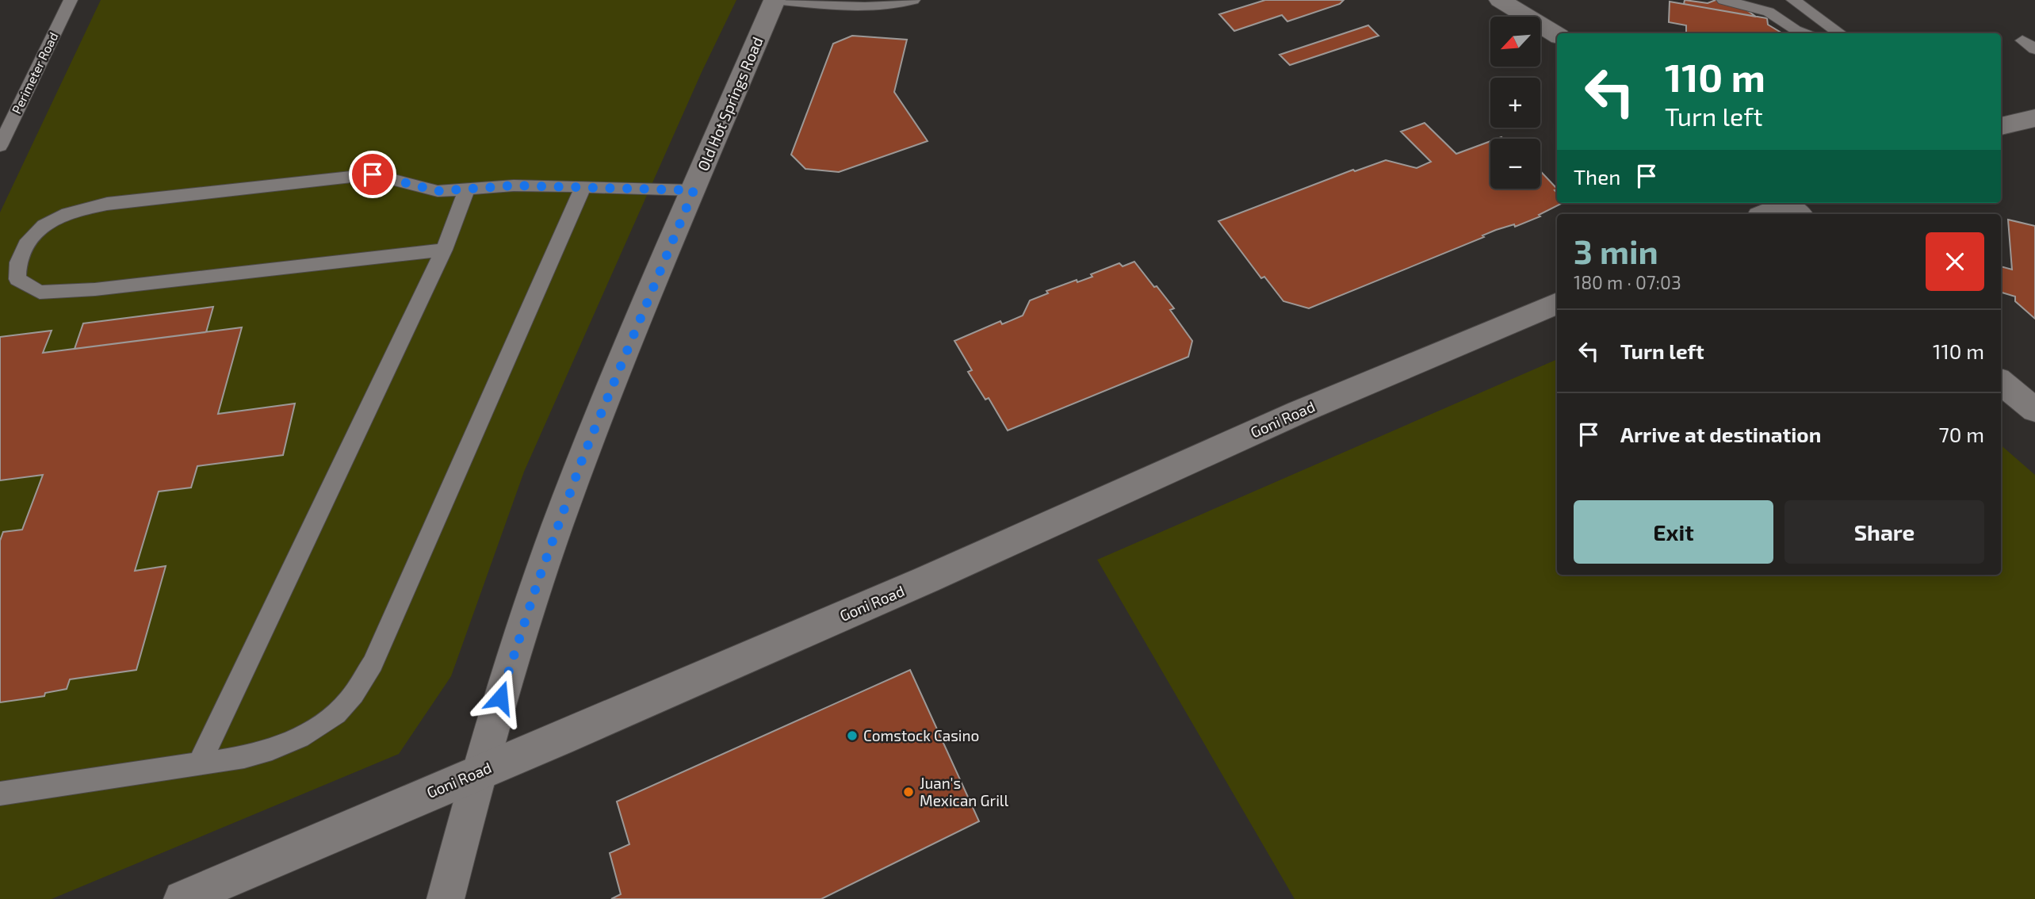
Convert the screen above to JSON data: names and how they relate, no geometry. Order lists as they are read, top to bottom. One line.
{"streets":{"street":["Old Hot Springs Road","Goni Road"],"lane":["Perimeter Road"]},"crossings":[["Old Hot Springs Road","Goni Road"]],"places":["Comstock Casino","Juan's Mexican Grill"],"north":"bottom left","page":{"map_buttons":["+","−"],"turn":["110 m","Turn left"],"then":"Then","heading":["3 min","180 m · 07:03"],"list":[{"name":"Turn left","value":"110 m"},{"name":"Arrive at destination","value":"70 m"}],"buttons":["Exit","Share"]}}
